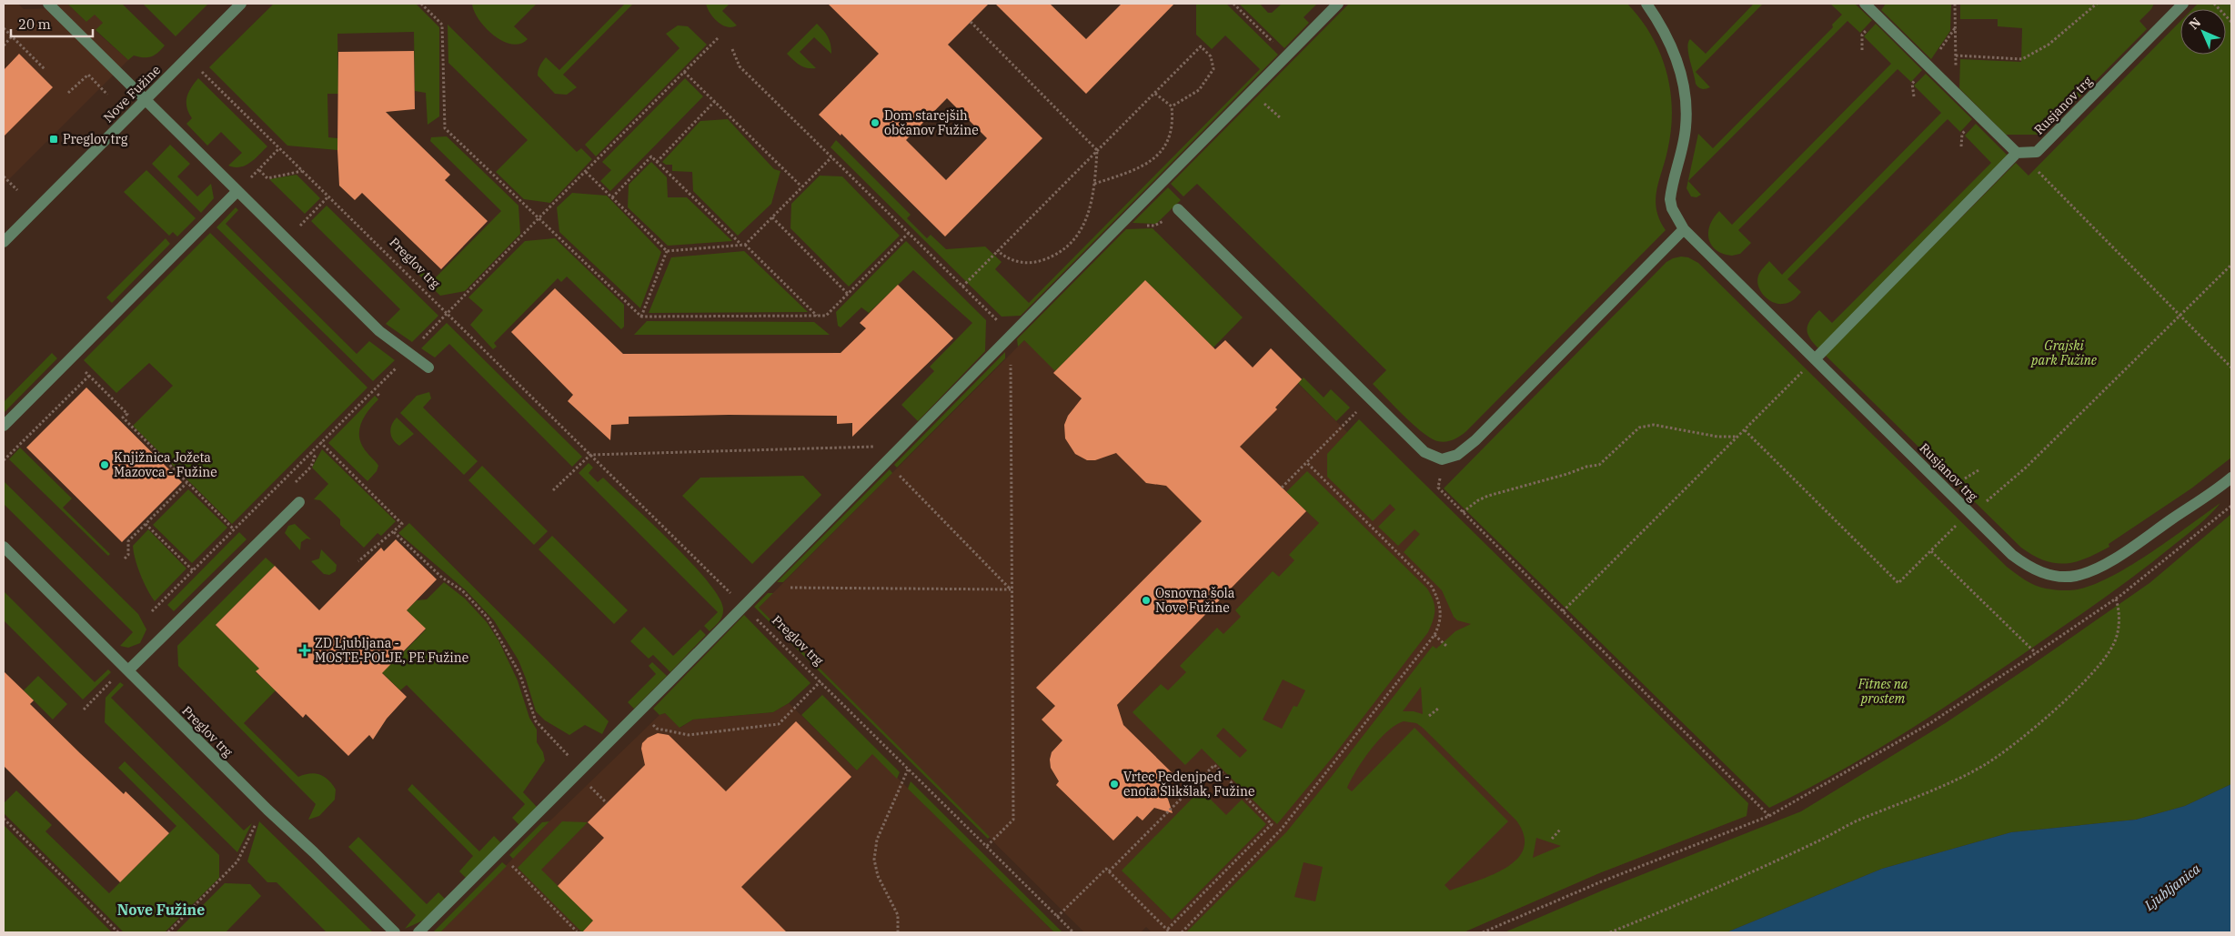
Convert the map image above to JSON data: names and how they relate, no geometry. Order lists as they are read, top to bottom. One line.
{"streets":{"street":["Nove Fužine","Rusjanov trg","Preglov trg"]},"districts":["Nove Fužine"],"water":["Ljubljanica"],"parks":["Grajski park Fužine","Fitnes na prostem"],"places":{"other":["Dom starejših občanov Fužine","Knjižnica Jožeta Mazovca - Fužine","Osnovna šola Nove Fužine","Vrtec Pedenjped - enota Šlikšlak, Fužine"],"transit":["Preglov trg"],"health":["ZD Ljubljana - MOSTE-POLJE, PE Fužine"]},"scale_bar":"20 m","north":"top left"}
